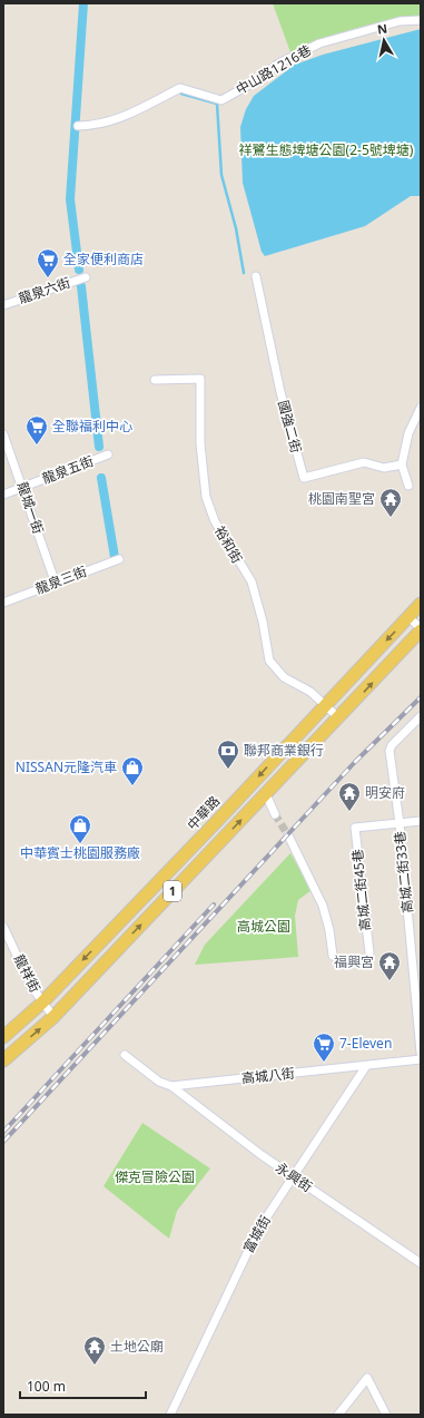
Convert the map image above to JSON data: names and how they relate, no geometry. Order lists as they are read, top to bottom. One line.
{"streets":{"main road":["中華路","1"],"street":["中山路1216巷","龍泉六街","國強二街","龍泉五街","龍城一街","裕和街","龍泉三街","高城二街33巷","高城二街45巷","龍祥街","高城八街","永興街","富城街"]},"crossings":[["龍泉五街","龍城一街"],["龍城一街","龍泉三街"],["裕和街","中華路"],["裕和街","1"],["中華路","龍祥街"],["高城二街33巷","高城二街45巷"],["1","龍祥街"],["高城八街","永興街"],["高城八街","富城街"],["永興街","富城街"]],"parks":["祥鷺生態埤塘公園(2-5號埤塘)","高城公園","傑克冒險公園"],"places":{"supermarket":["全家便利商店","全聯福利中心","7-Eleven"],"temple":["桃園南聖宮","明安府","福興宮","土地公廟"],"bank":["聯邦商業銀行"],"shop":["NISSAN元隆汽車","中華賓士桃園服務廠"]},"scale_bar":"100 m","north":"top"}
